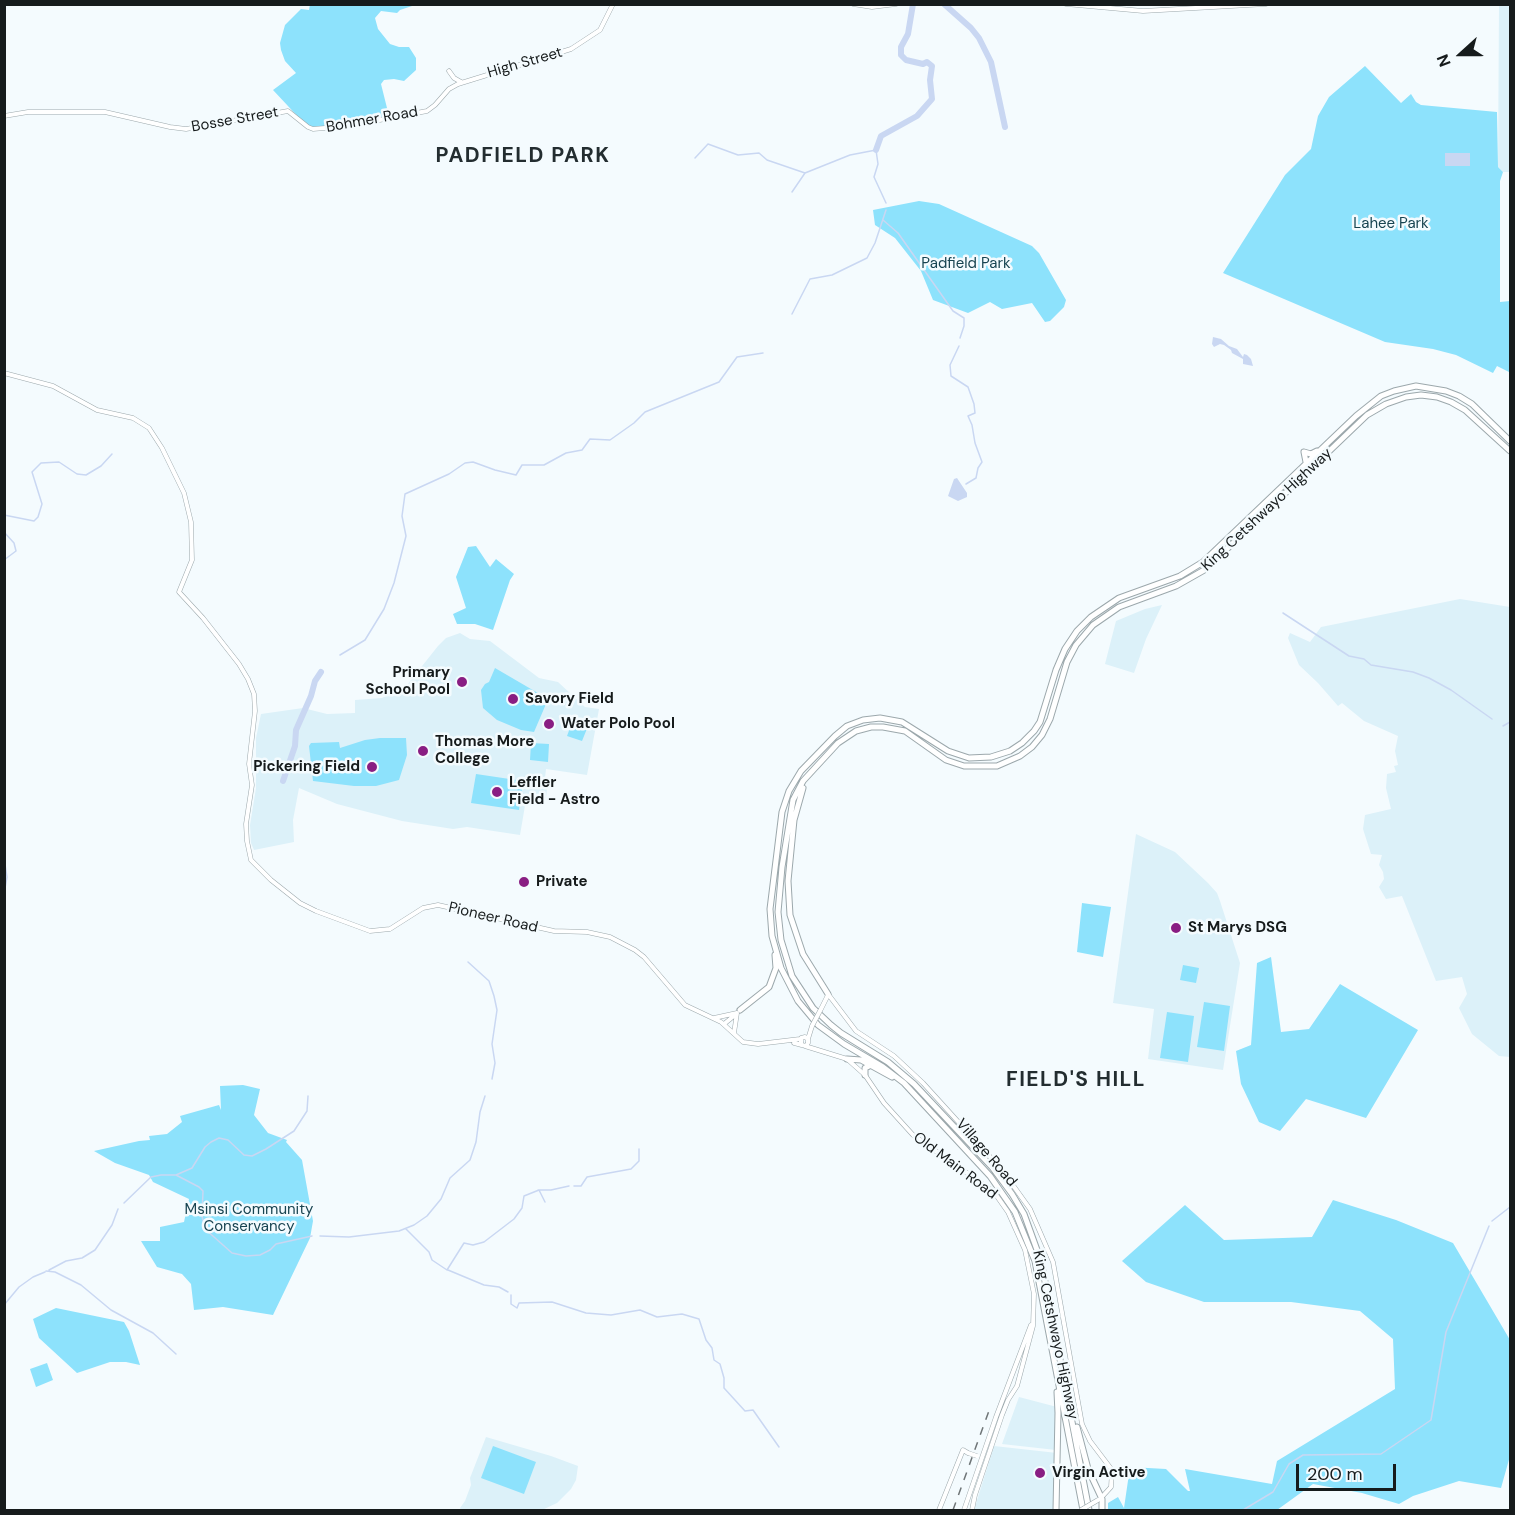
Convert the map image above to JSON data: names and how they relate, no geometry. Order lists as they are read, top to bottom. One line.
{"streets":{"highway":["King Cetshwayo Highway"],"main road":["High Street","Bosse Street","Bohmer Road","Pioneer Road","Village Road","Old Main Road"]},"crossings":[["High Street","Bohmer Road"],["Bosse Street","Bohmer Road"],["Pioneer Road","Old Main Road"]],"districts":["PADFIELD PARK","FIELD'S HILL"],"parks":["Lahee Park","Padfield Park","Msinsi Community Conservancy"],"places":["Primary School Pool","Savory Field","Water Polo Pool","Thomas More College","Pickering Field","Leffler Field - Astro","Private","St Marys DSG","Virgin Active"],"scale_bar":"200 m","north":"left"}
